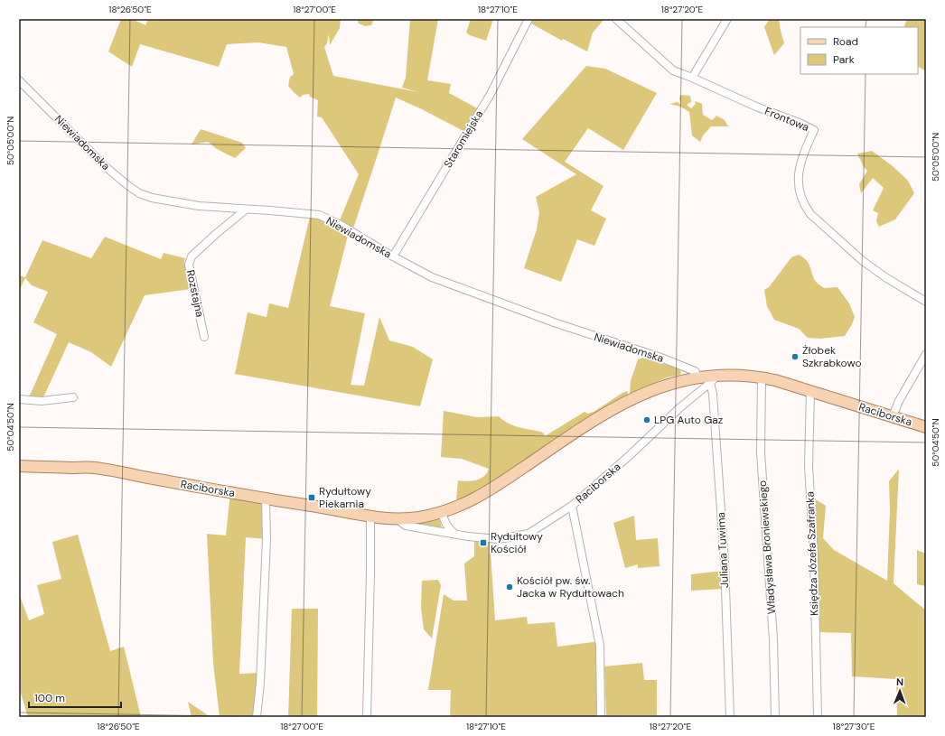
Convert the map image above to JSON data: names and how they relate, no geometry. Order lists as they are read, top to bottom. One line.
{"streets":{"main road":["Raciborska"],"street":["Frontowa","Staromiejska","Niewiadomska","Rozstajna","Władysława Broniewskiego","Juliana Tuwima","Księdza Józefa Szafranka"]},"crossings":[["Staromiejska","Niewiadomska"],["Niewiadomska","Rozstajna"],["Niewiadomska","Raciborska"],["Raciborska","Władysława Broniewskiego"],["Raciborska","Juliana Tuwima"],["Raciborska","Księdza Józefa Szafranka"]],"places":{"other":["Żłobek Szkrabkowo","LPG Auto Gaz","Kościół pw. św. Jacka w Rydułtowach"],"transit":["Rydułtowy Piekarnia","Rydułtowy Kościół"]},"legend":["Road","Park"],"scale_bar":"100 m","north":"top","coordinates":["18°26'50\"E","18°27'00\"E","18°27'10\"E","18°27'20\"E","50°05'00\"N","50°04'50\"N","18°27'30\"E"]}
